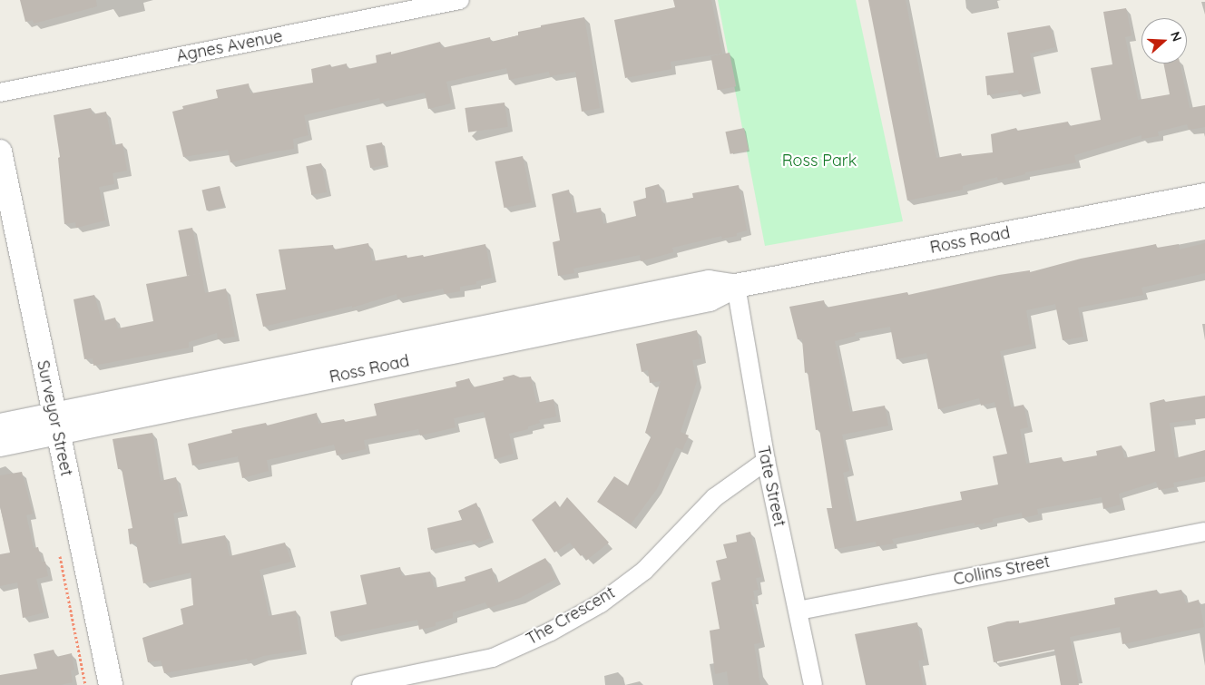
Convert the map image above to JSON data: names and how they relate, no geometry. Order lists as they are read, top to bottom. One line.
{"streets":{"street":["Agnes Avenue","Ross Road","Surveyor Street","Tate Street","Collins Street","The Crescent"]},"crossings":[["Ross Road","Surveyor Street"],["Ross Road","Tate Street"],["Tate Street","Collins Street"],["Tate Street","The Crescent"]],"parks":["Ross Park"],"north":"right"}
